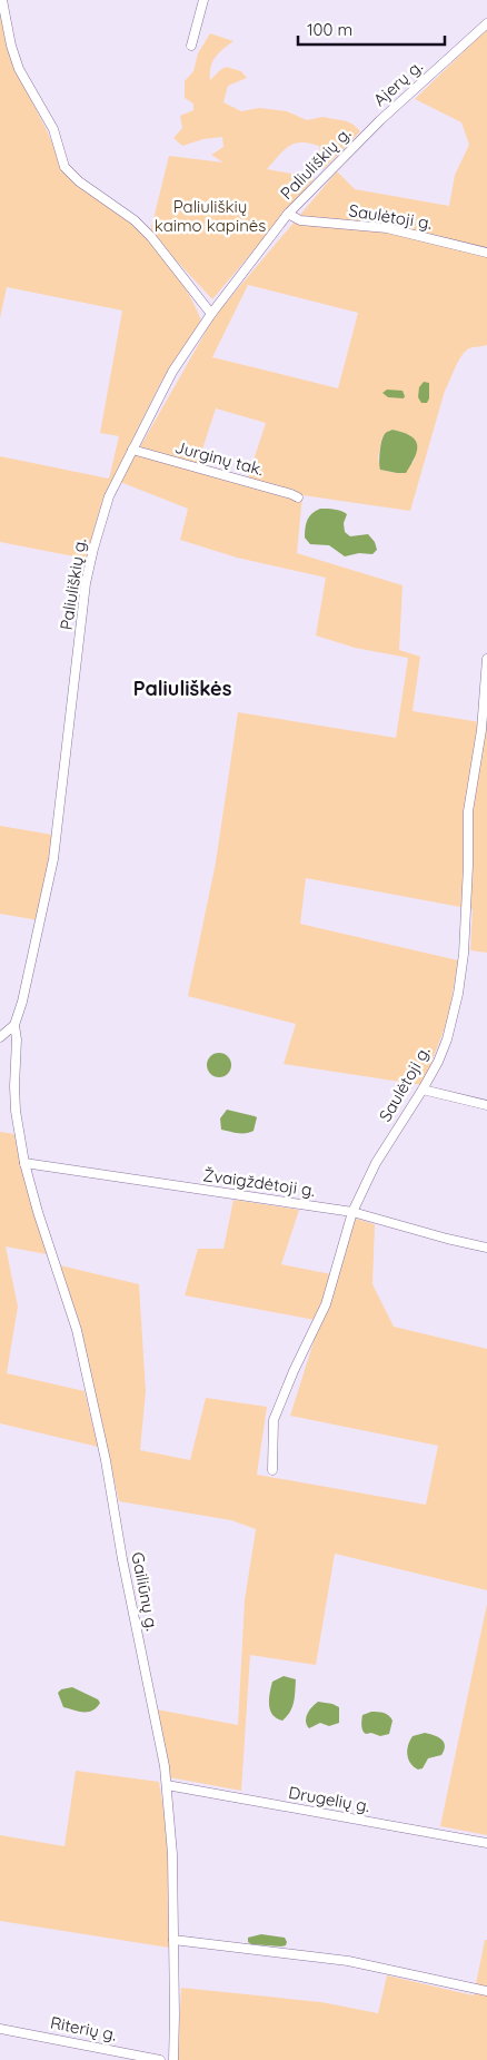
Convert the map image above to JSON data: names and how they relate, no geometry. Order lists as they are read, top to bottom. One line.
{"streets":{"street":["Ajerų g.","Paliuliškių g.","Saulėtoji g.","Jurginų tak.","Žvaigždėtoji g.","Gailiūnų g.","Drugelių g.","Riterių g."]},"crossings":[["Ajerų g.","Paliuliškių g."],["Paliuliškių g.","Saulėtoji g."],["Paliuliškių g.","Jurginų tak."],["Paliuliškių g.","Gailiūnų g."],["Saulėtoji g.","Žvaigždėtoji g."],["Žvaigždėtoji g.","Gailiūnų g."],["Gailiūnų g.","Drugelių g."]],"districts":["Paliuliškės"],"parks":["Paliuliškių kaimo kapinės"],"scale_bar":"100 m"}
